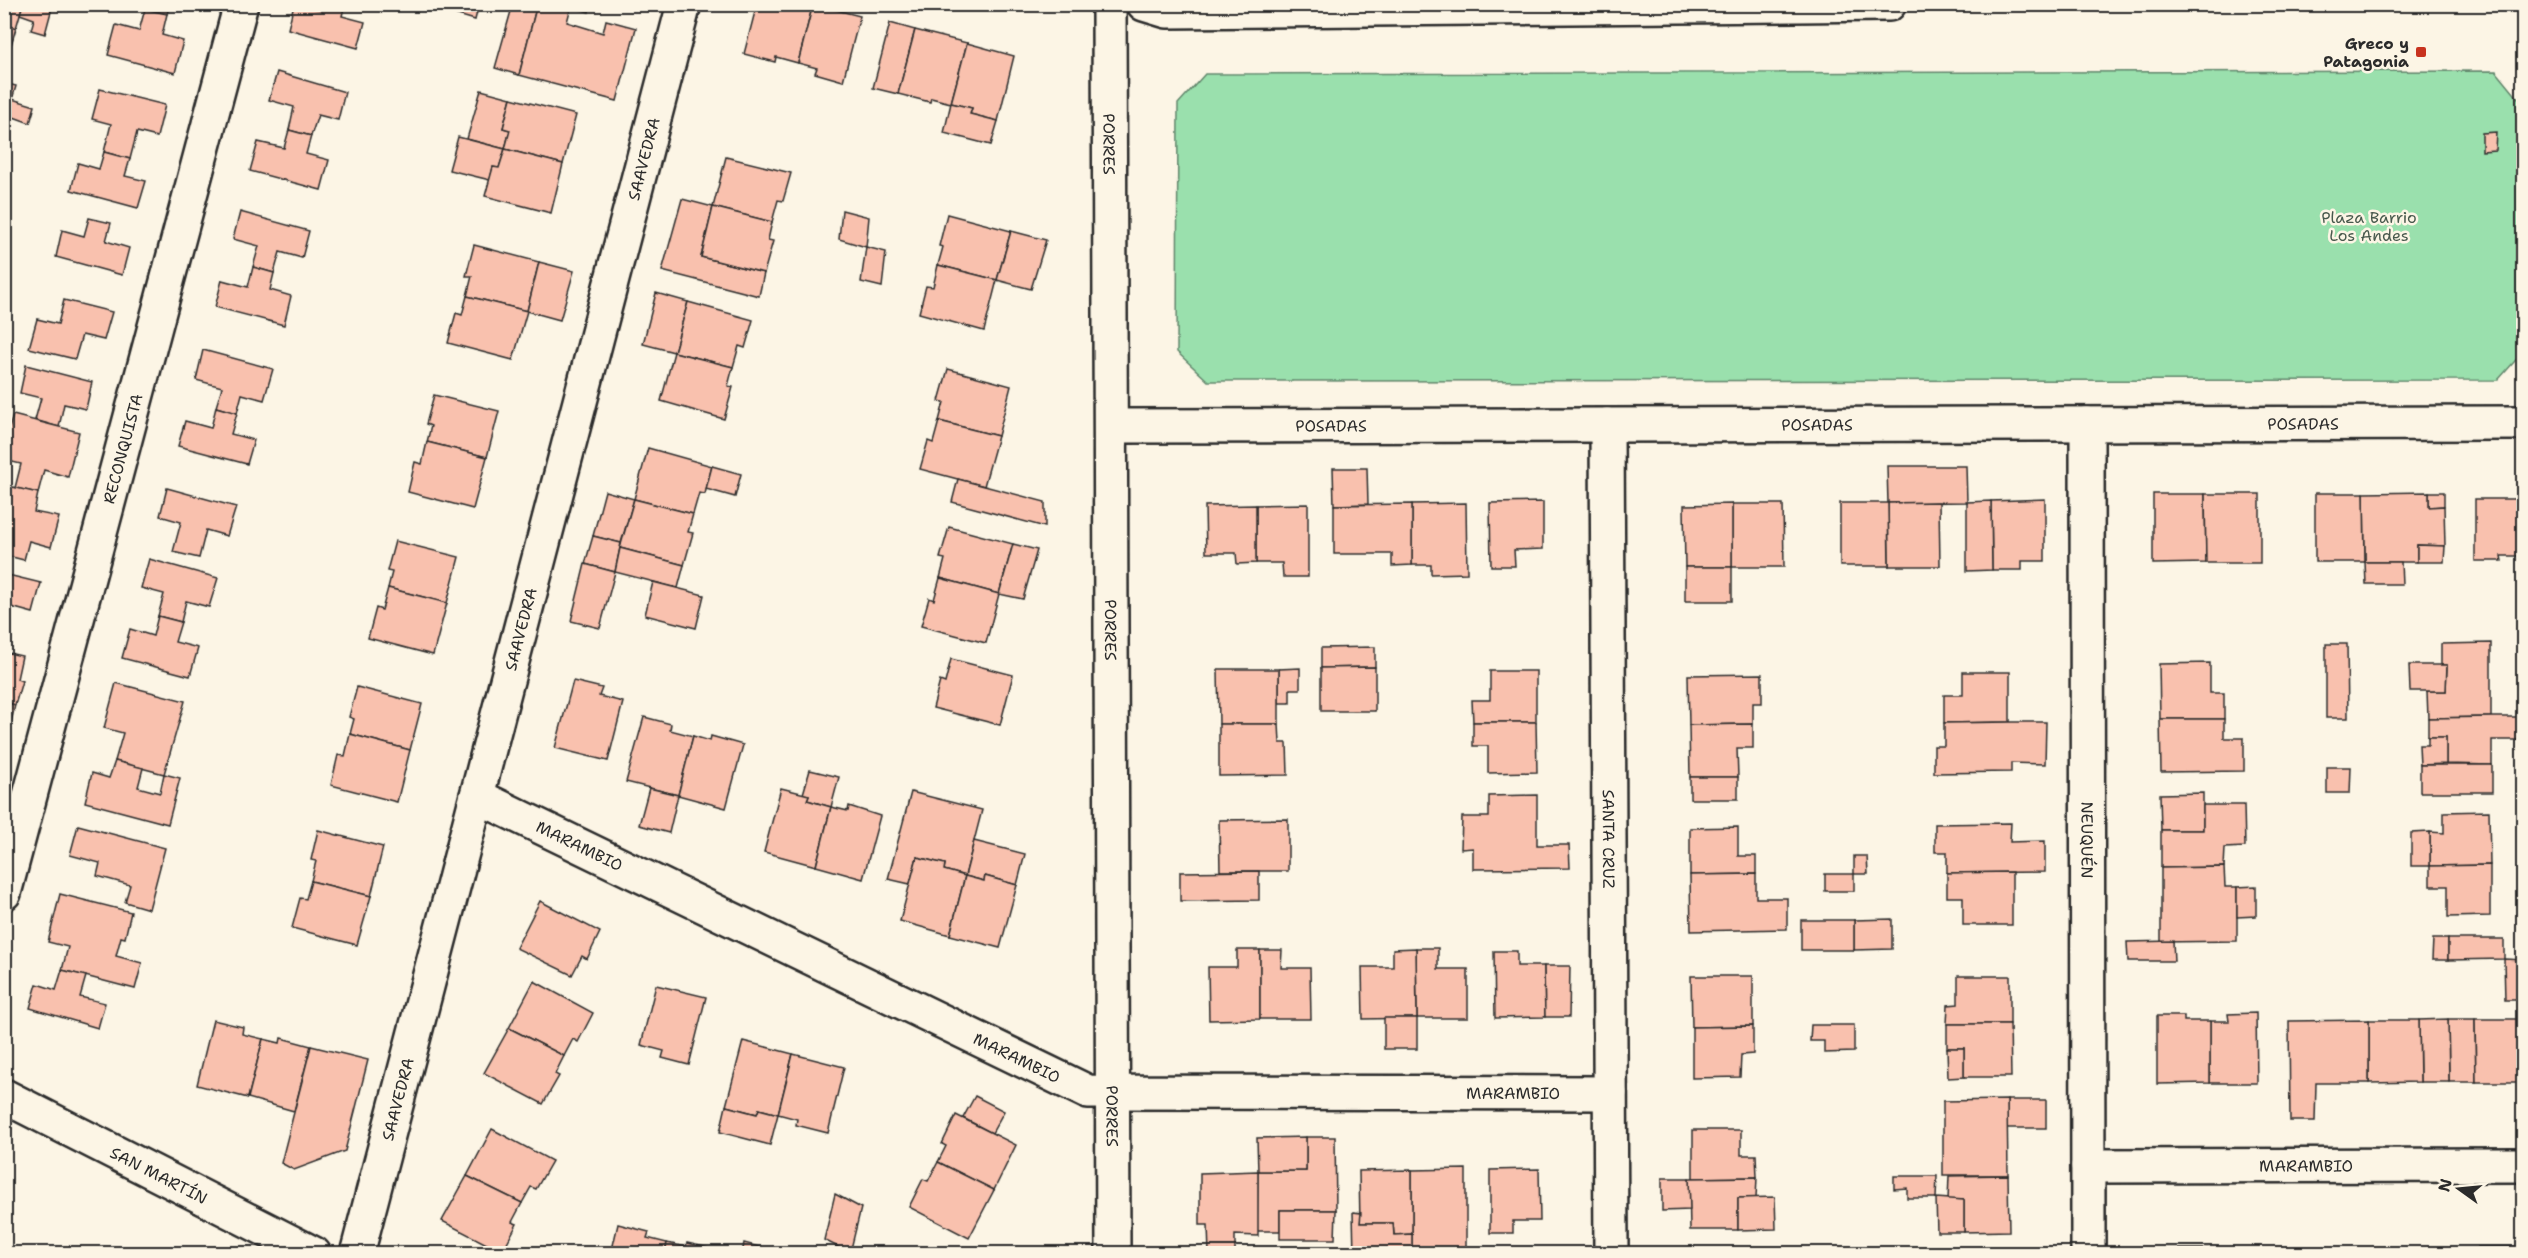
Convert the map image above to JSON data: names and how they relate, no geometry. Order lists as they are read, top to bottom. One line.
{"streets":{"street":["PORRES","SAAVEDRA","POSADAS","RECONQUISTA","SANTA CRUZ","NEUQUÉN","MARAMBIO","SAN MARTÍN"]},"crossings":[["PORRES","POSADAS"],["PORRES","MARAMBIO"],["SAAVEDRA","MARAMBIO"],["POSADAS","SANTA CRUZ"],["POSADAS","NEUQUÉN"],["SANTA CRUZ","MARAMBIO"],["NEUQUÉN","MARAMBIO"]],"parks":["Plaza Barrio Los Andes"],"places":{"transit":["Greco y Patagonia"]},"north":"left"}
